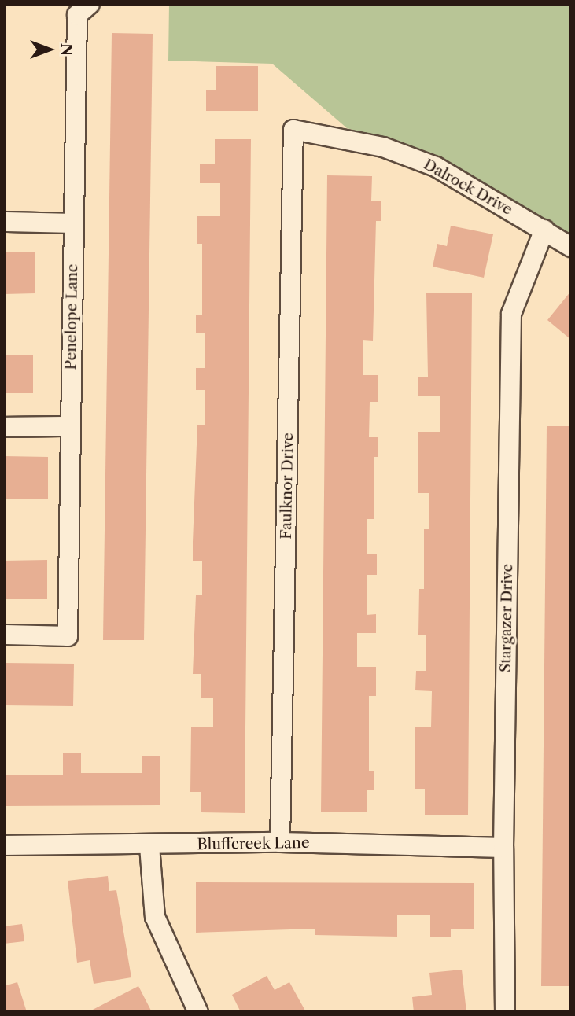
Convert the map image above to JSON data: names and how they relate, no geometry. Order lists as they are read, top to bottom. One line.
{"streets":{"street":["Dalrock Drive","Penelope Lane","Faulknor Drive","Stargazer Drive","Bluffcreek Lane"]},"crossings":[["Dalrock Drive","Faulknor Drive"],["Dalrock Drive","Stargazer Drive"],["Faulknor Drive","Bluffcreek Lane"],["Stargazer Drive","Bluffcreek Lane"]],"north":"right"}
